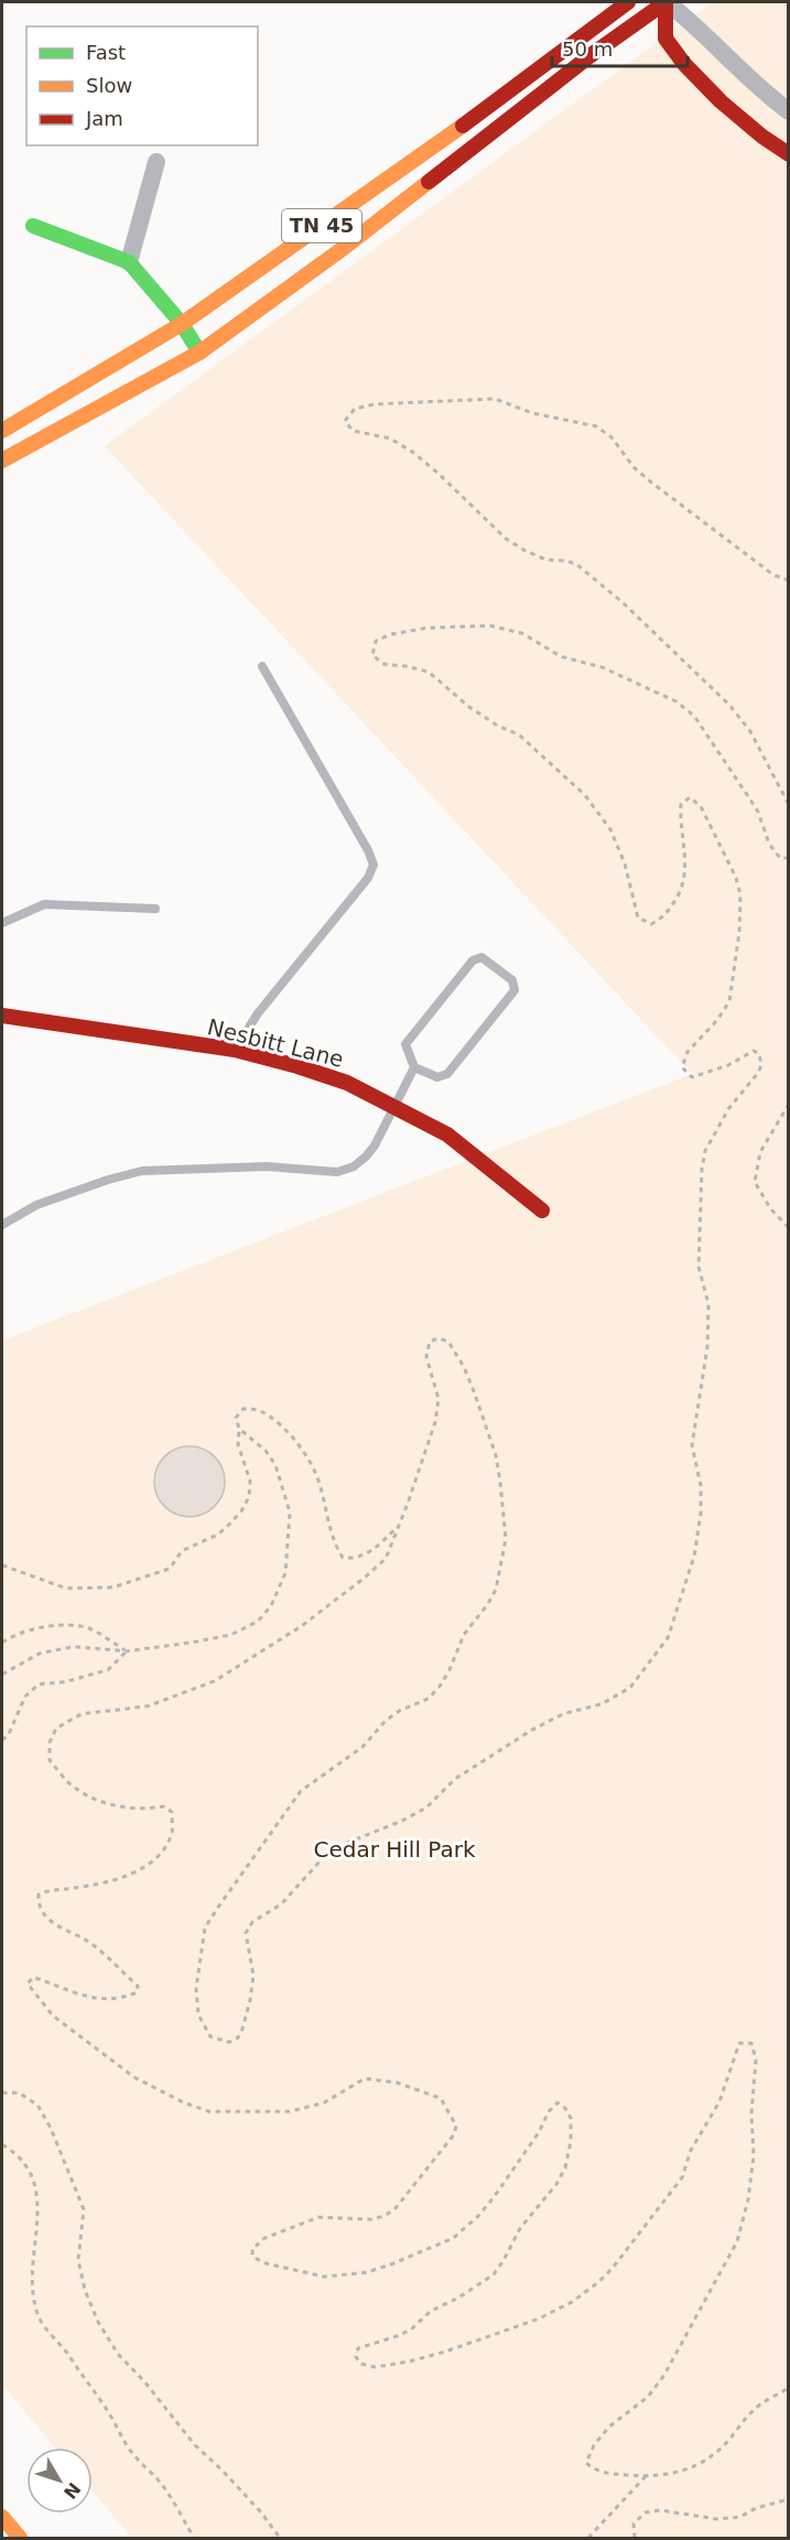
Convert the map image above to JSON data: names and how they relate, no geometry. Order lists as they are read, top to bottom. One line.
{"streets":{"main road":["TN 45","Nesbitt Lane"]},"parks":["Cedar Hill Park"],"legend":["Fast","Slow","Jam"],"scale_bar":"50 m","north":"bottom right"}
